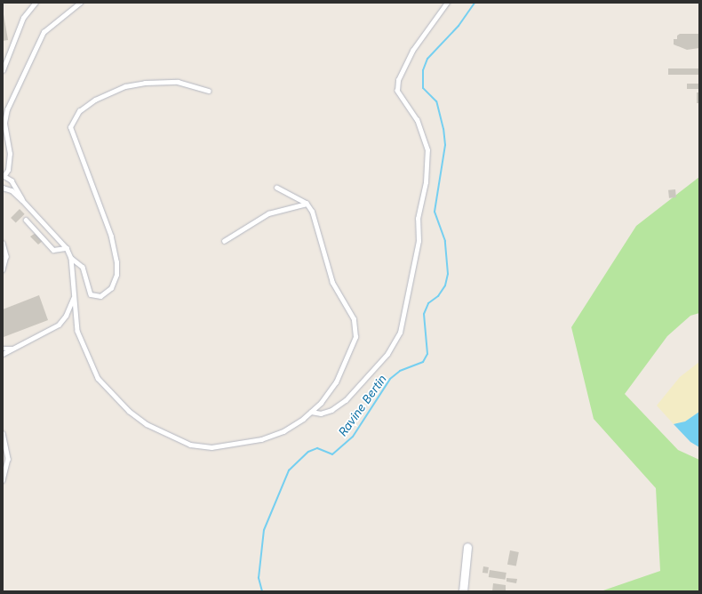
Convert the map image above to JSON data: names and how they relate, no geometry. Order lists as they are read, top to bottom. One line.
{"water":["Ravine Bertin"]}
